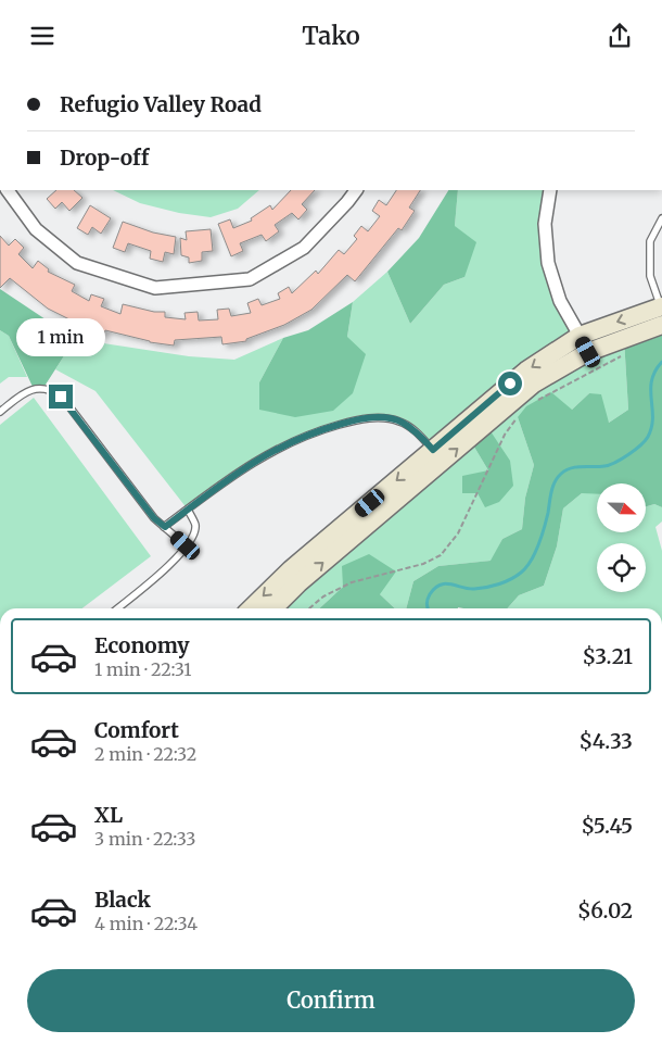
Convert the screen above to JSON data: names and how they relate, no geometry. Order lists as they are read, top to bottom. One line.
{"north":"right","page":{"header":"Tako","banner":["Refugio Valley Road","Drop-off"],"bubble":"1 min","list":[{"name":"Economy","note":"1 min · 22:31","value":"$3.21"},{"name":"Comfort","note":"2 min · 22:32","value":"$4.33"},{"name":"XL","note":"3 min · 22:33","value":"$5.45"},{"name":"Black","note":"4 min · 22:34","value":"$6.02"}],"buttons":"Confirm"}}
